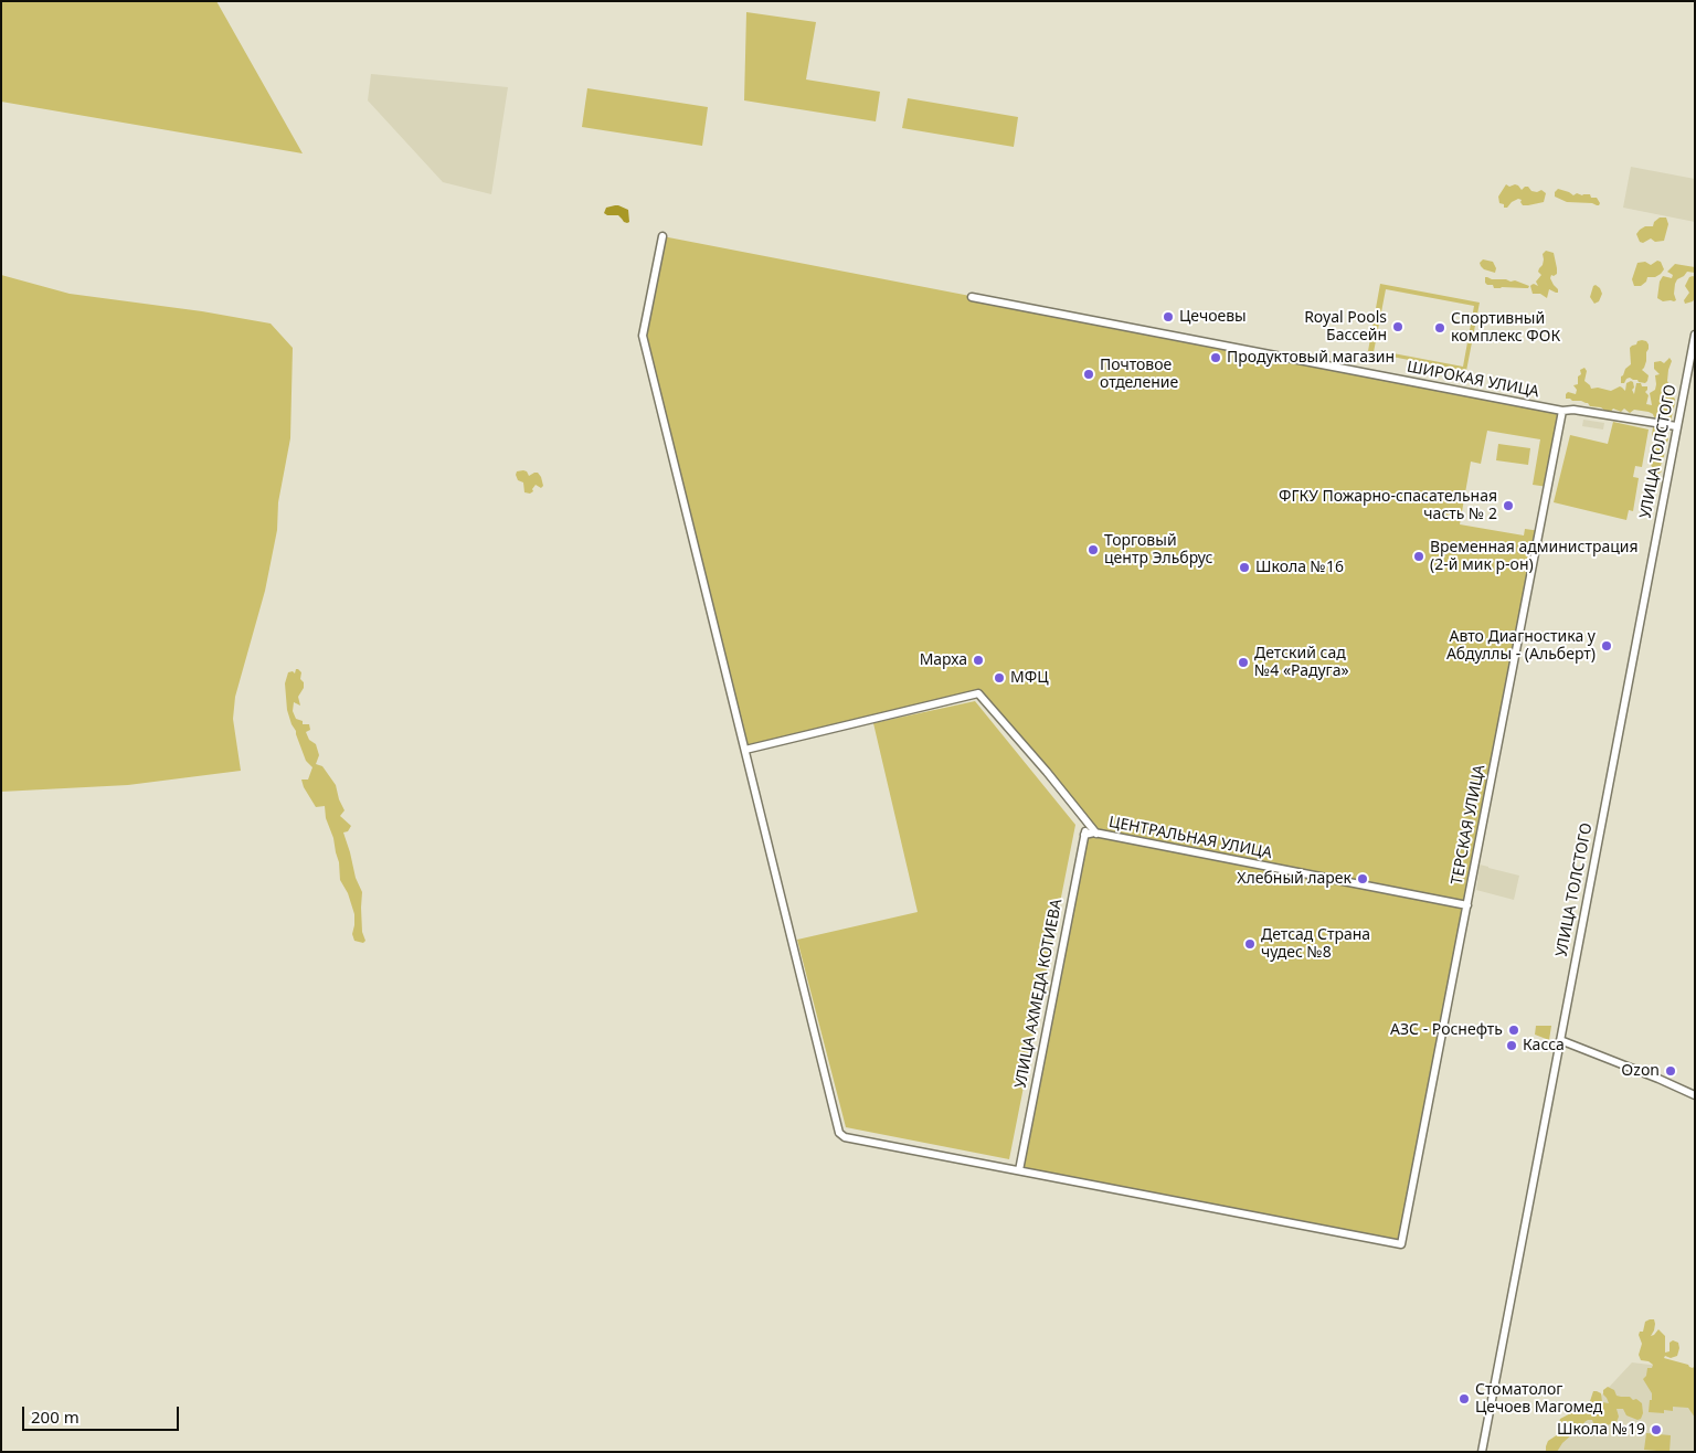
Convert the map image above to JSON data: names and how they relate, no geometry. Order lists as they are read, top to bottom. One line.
{"streets":{"street":["ШИРОКАЯ УЛИЦА","УЛИЦА ТОЛСТОГО","ТЕРСКАЯ УЛИЦА","ЦЕНТРАЛЬНАЯ УЛИЦА","УЛИЦА АХМЕДА КОТИЕВА"]},"crossings":[["ШИРОКАЯ УЛИЦА","УЛИЦА ТОЛСТОГО"],["ШИРОКАЯ УЛИЦА","ТЕРСКАЯ УЛИЦА"],["ТЕРСКАЯ УЛИЦА","ЦЕНТРАЛЬНАЯ УЛИЦА"],["ТЕРСКАЯ УЛИЦА","УЛИЦА АХМЕДА КОТИЕВА"],["ЦЕНТРАЛЬНАЯ УЛИЦА","УЛИЦА АХМЕДА КОТИЕВА"]],"places":["Цечоевы","Royal Pools Бассейн","Спортивный комплекс ФОК","Продуктовый магазин","Почтовое отделение","ФГКУ Пожарно-спасательная часть № 2","Торговый центр Эльбрус","Временная администрация (2-й мик р-он)","Школа №16","Авто Диагностика у Абдуллы - (Альберт)","Марха","Детский сад №4 «Радуга»","МФЦ","Хлебный ларек","Детсад Страна чудес №8","АЗС - Роснефть","Касса","Ozon","Стоматолог Цечоев Магомед","Школа №19"],"scale_bar":"200 m"}
